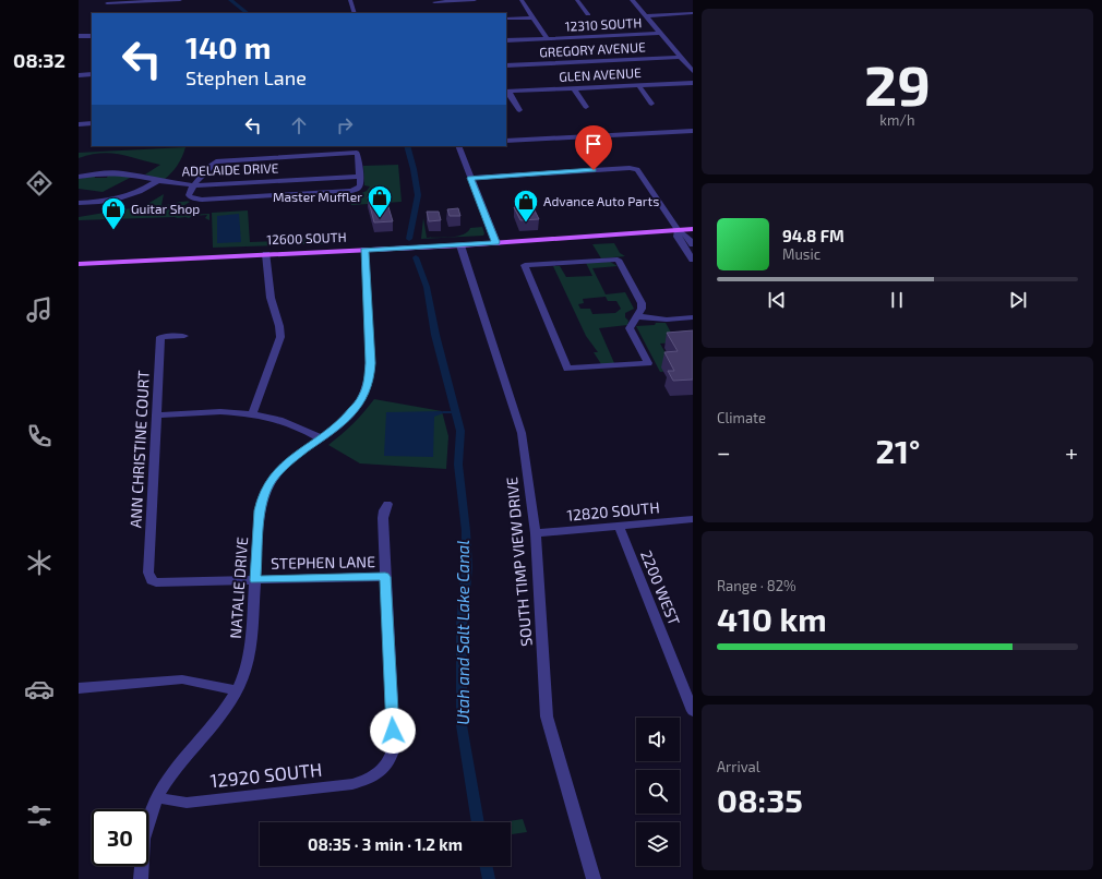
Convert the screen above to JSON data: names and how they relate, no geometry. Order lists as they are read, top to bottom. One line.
{"streets":{"main road":["12600 SOUTH"],"street":["12310 SOUTH","GREGORY AVENUE","GLEN AVENUE","ADELAIDE DRIVE","ANN CHRISTINE COURT","12820 SOUTH","SOUTH TIMP VIEW DRIVE","STEPHEN LANE","NATALIE DRIVE","2200 WEST","12920 SOUTH"]},"crossings":[["12600 SOUTH","SOUTH TIMP VIEW DRIVE"],["12600 SOUTH","NATALIE DRIVE"],["ANN CHRISTINE COURT","STEPHEN LANE"],["12820 SOUTH","SOUTH TIMP VIEW DRIVE"],["12820 SOUTH","2200 WEST"],["STEPHEN LANE","NATALIE DRIVE"],["STEPHEN LANE","12920 SOUTH"],["NATALIE DRIVE","12920 SOUTH"]],"water":["Utah and Salt Lake Canal"],"places":{"shop":["Master Muffler","Advance Auto Parts","Guitar Shop"]},"page":{"tabs":"08:32","tile":[["29","km/h"],"Climate",["Range · 82%","410 km"],["Arrival","08:35"]],"turn":["140 m","Stephen Lane"],"song":["94.8 FM","Music"],"heat":["−","21°","+"],"limit":"30","trip":"08:35 · 3 min · 1.2 km"}}
